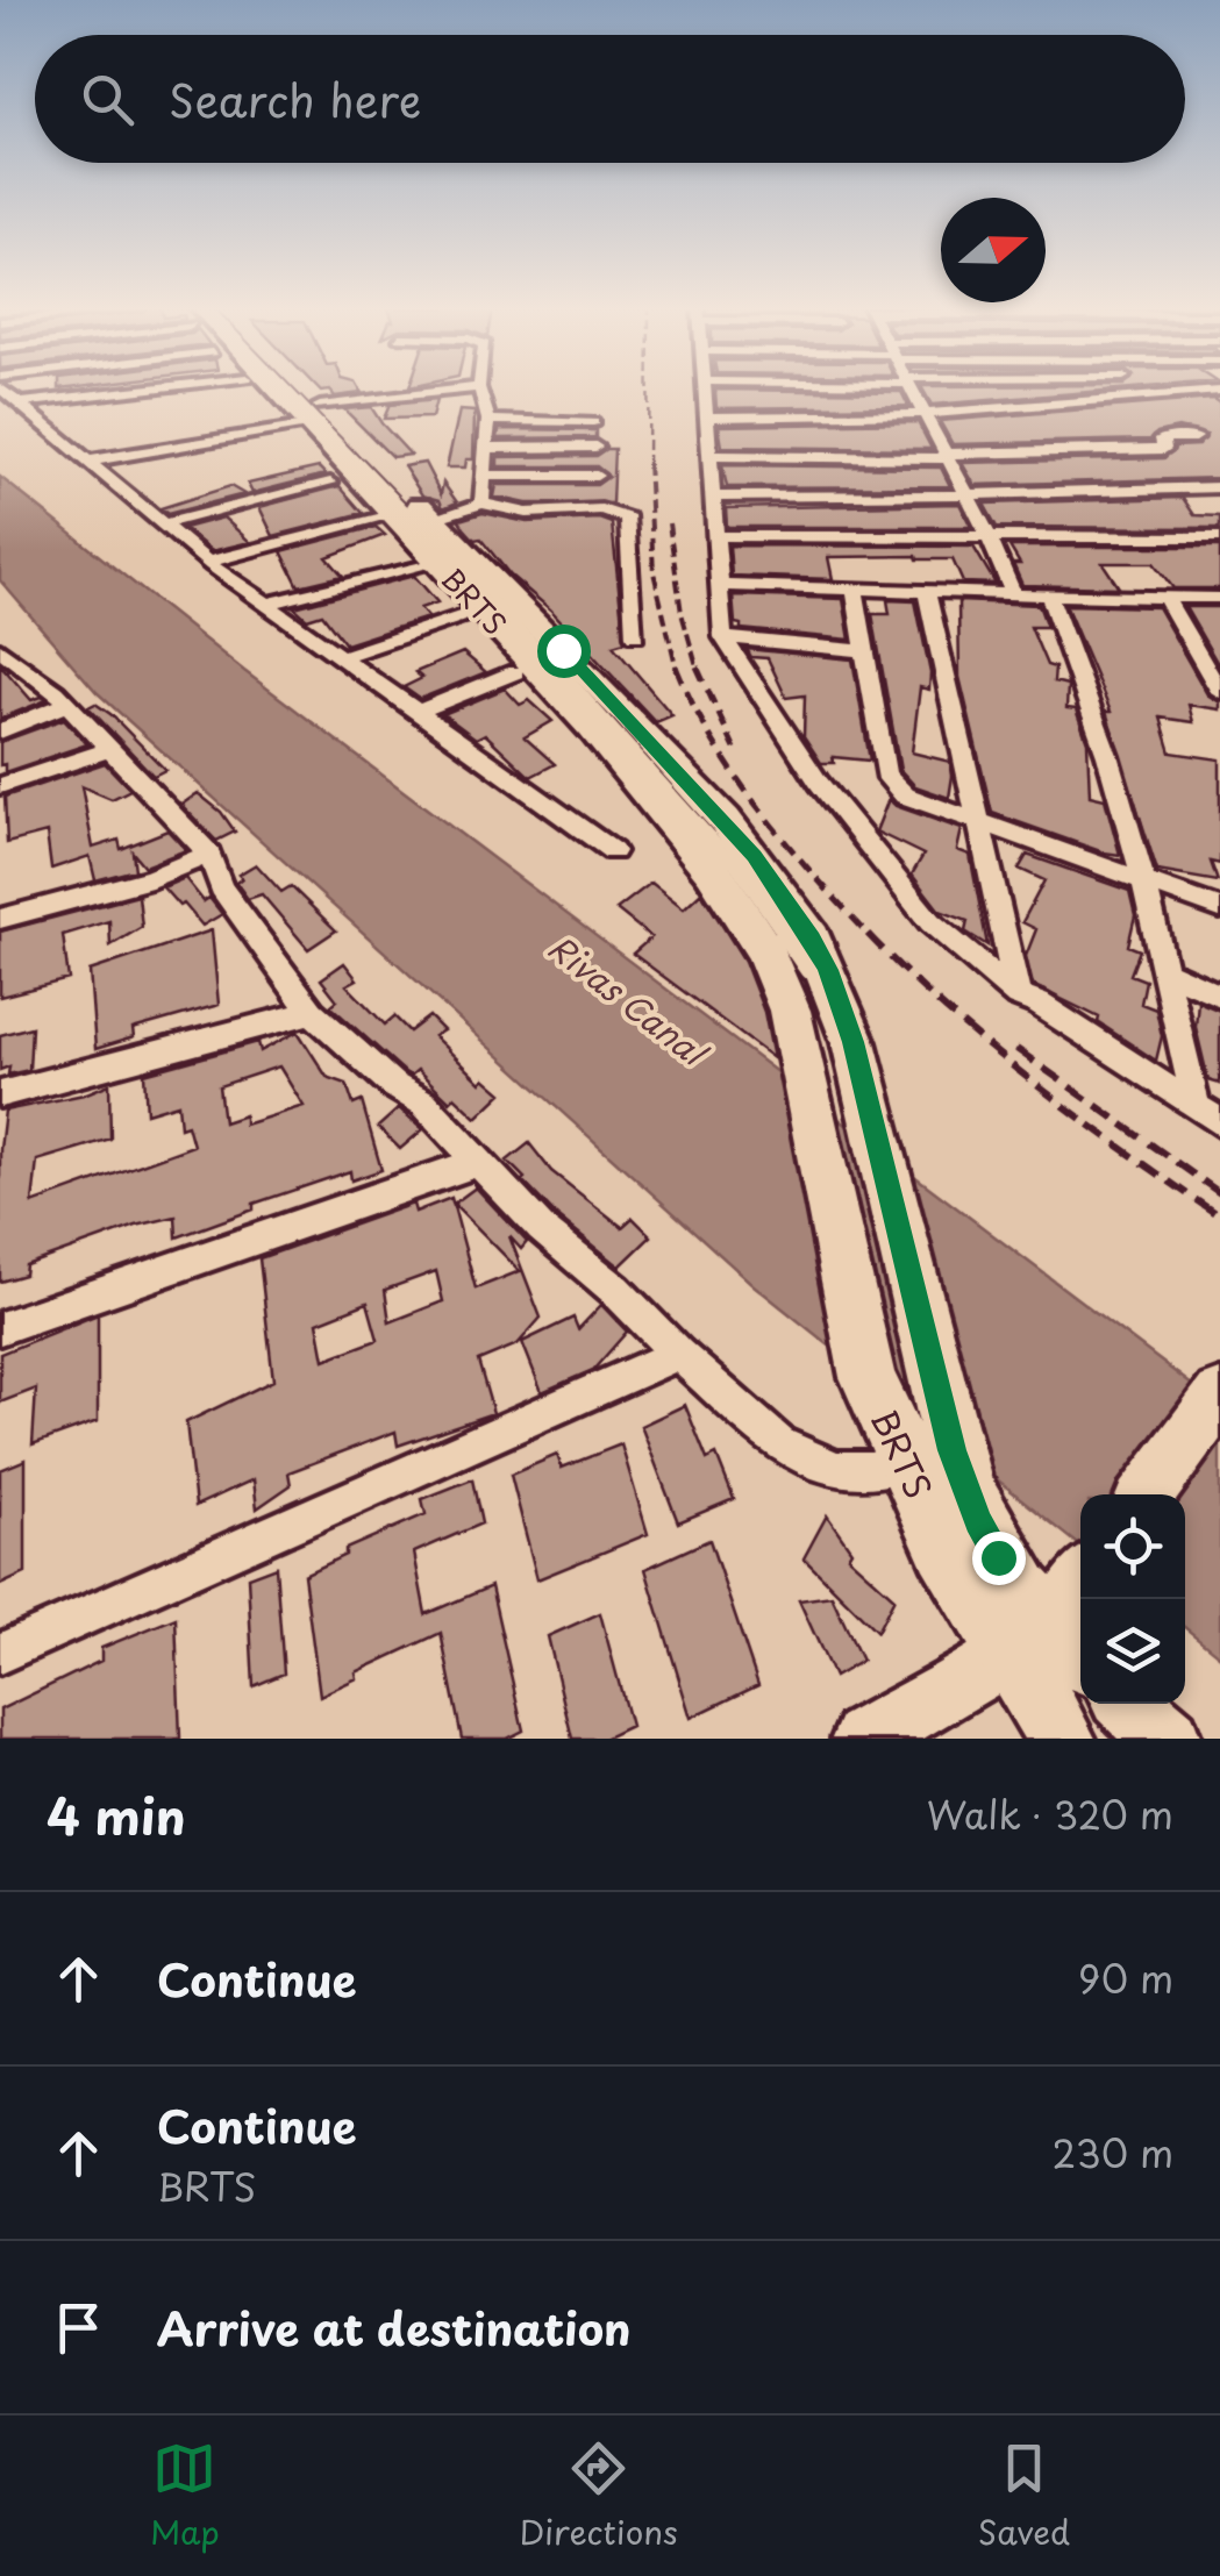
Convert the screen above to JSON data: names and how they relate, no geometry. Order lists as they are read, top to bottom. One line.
{"streets":{"main road":["BRTS"]},"water":["Rivas Canal"],"north":"right","page":{"search":"Search here","heading":["4 min","Walk · 320 m"],"list":[["Continue","90 m"],["Continue","BRTS","230 m"],"Arrive at destination"],"nav":["Map","Directions","Saved"]}}
